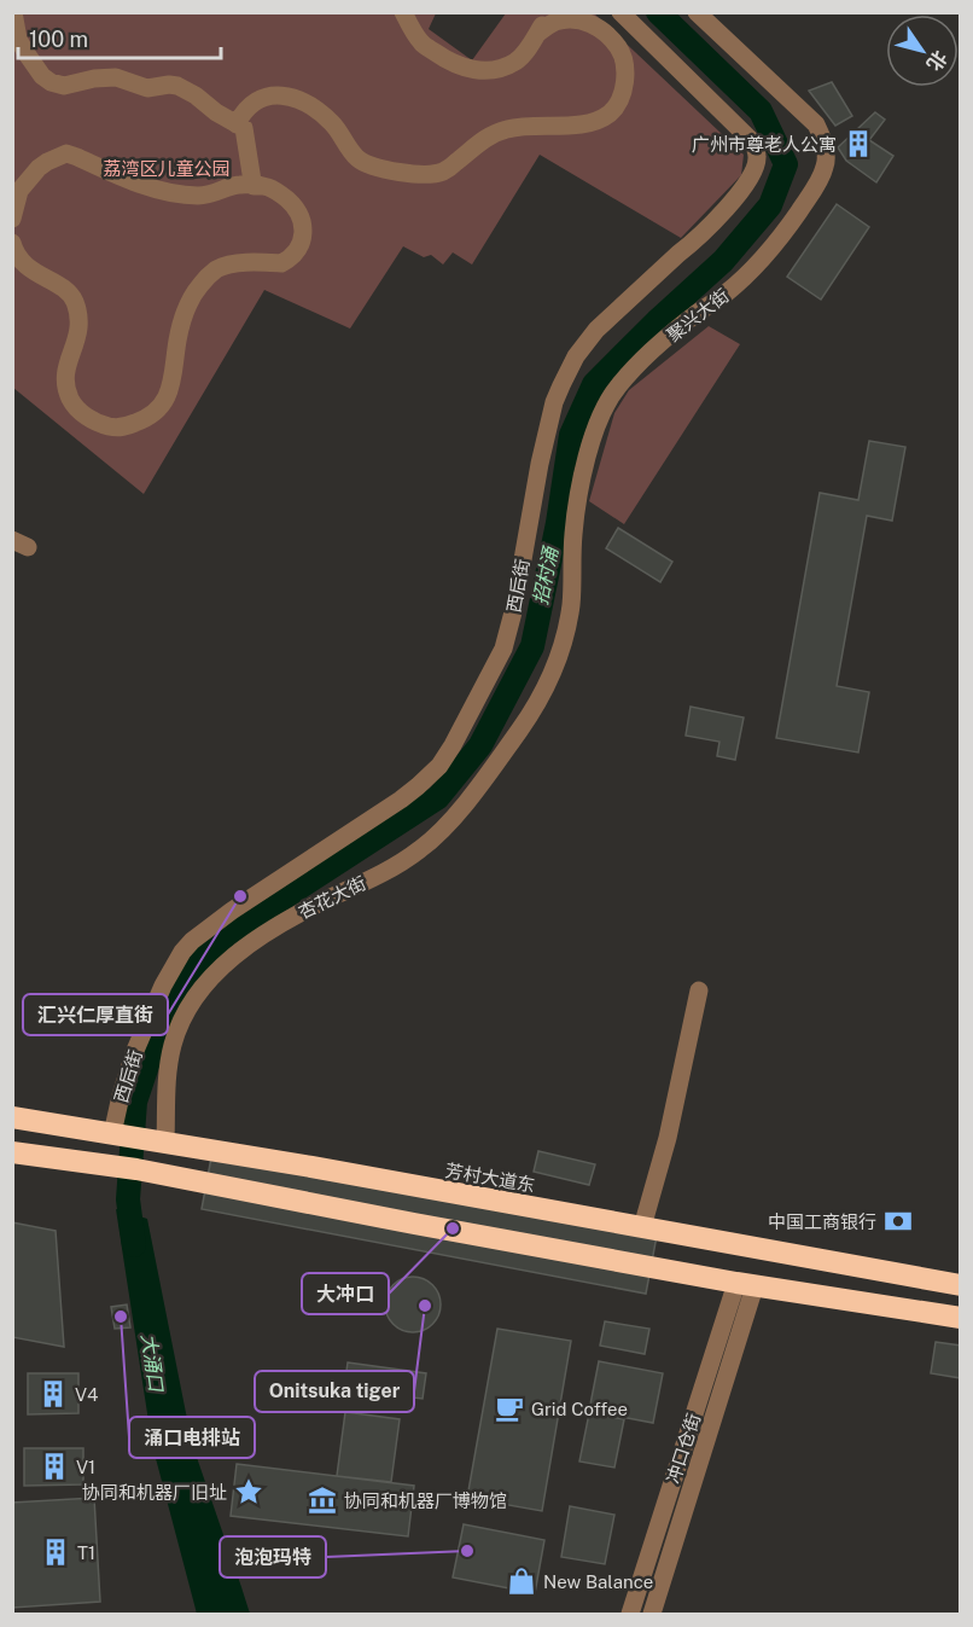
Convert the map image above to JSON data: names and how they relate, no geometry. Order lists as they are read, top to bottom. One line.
{"streets":{"highway":["芳村大道东"],"street":["聚兴大街","西后街","杏花大街","冲口仓街"]},"crossings":[["聚兴大街","杏花大街"],["西后街","芳村大道东"],["杏花大街","芳村大道东"]],"water":["招村涌","大涌口"],"parks":["荔湾区儿童公园"],"places":{"building":["广州市尊老人公寓","V4","V1","T1"],"other":["汇兴仁厚直街","大冲口","Onitsuka tiger","涌口电排站","泡泡玛特"],"bank":["中国工商银行"],"cafe":["Grid Coffee"],"place":["协同和机器厂旧址"],"museum":["协同和机器厂博物馆"],"shop":["New Balance"]},"scale_bar":"100 m","north":"bottom right"}
